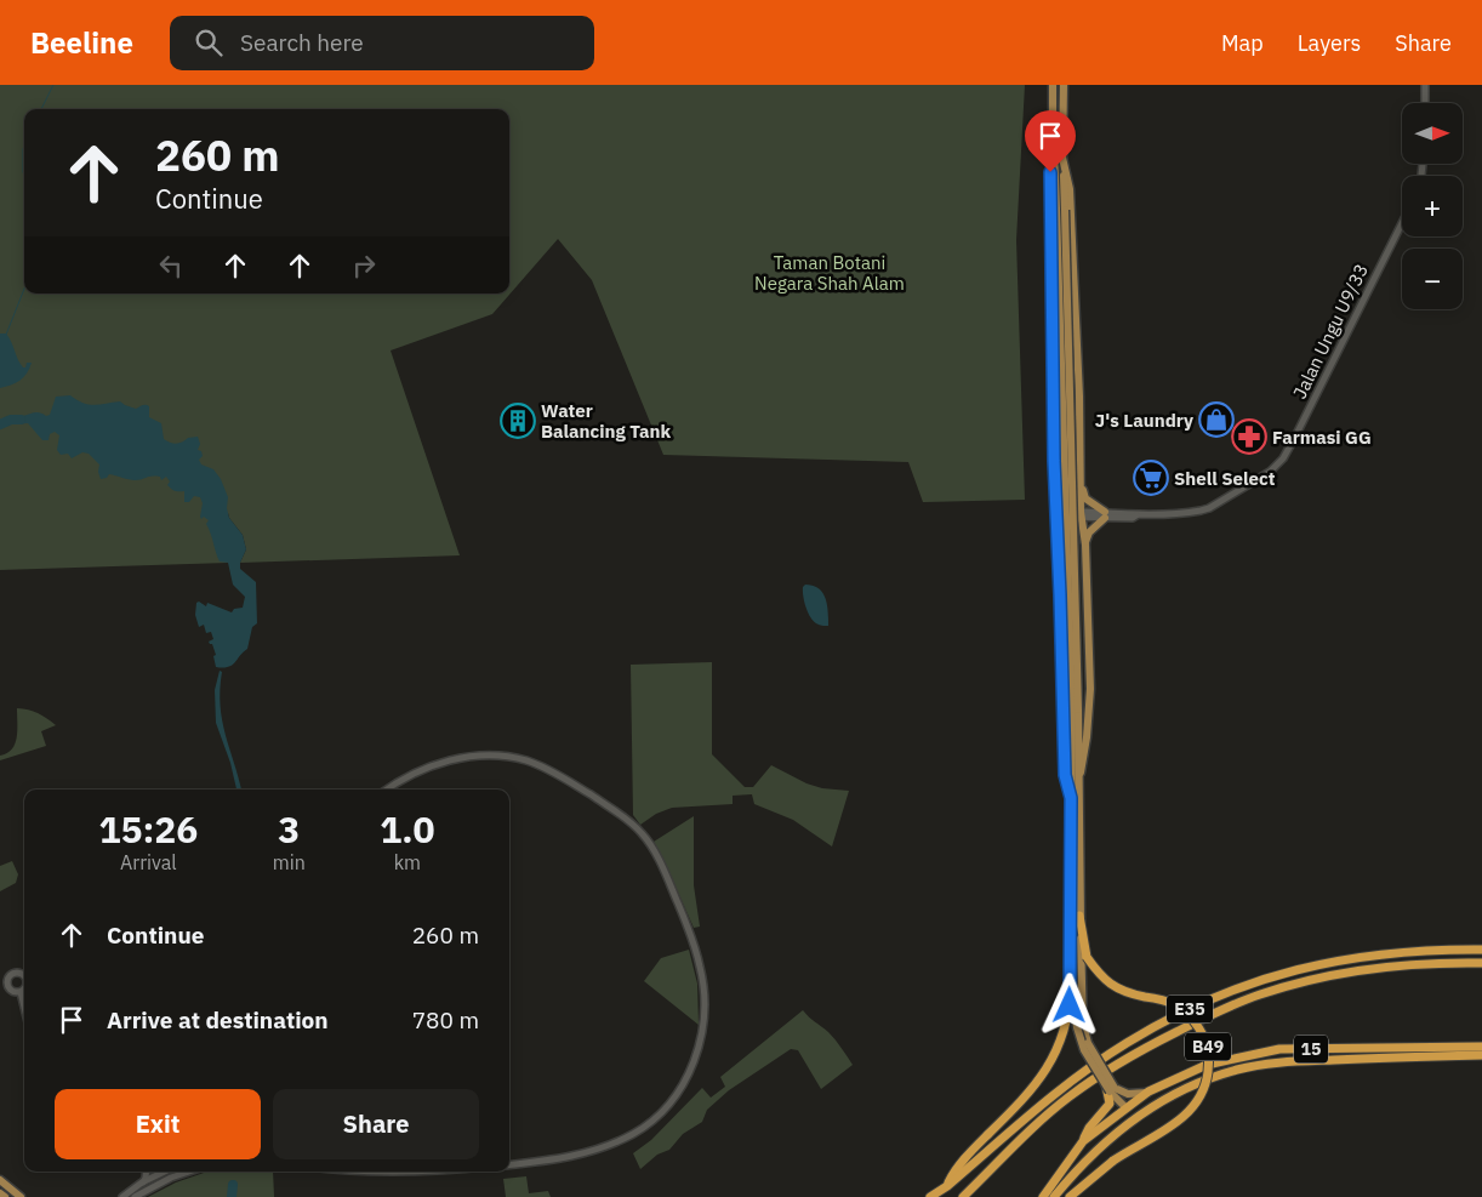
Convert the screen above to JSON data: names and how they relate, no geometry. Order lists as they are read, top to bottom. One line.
{"streets":{"highway":["E35","B49","15"],"street":["Jalan Ungu U9/33"]},"crossings":[["B49","15"]],"parks":["Taman Botani Negara Shah Alam"],"places":{"shop":["J's Laundry"],"building":["Water Balancing Tank"],"pharmacy":["Farmasi GG"],"supermarket":["Shell Select"]},"north":"right","page":{"header":"Beeline","search":"Search here","nav":["Map","Layers","Share"],"map_buttons":["+","−"],"turn":["260 m","Continue"],"eta":["15:26","Arrival","3","min","1.0","km"],"list":[{"name":"Continue","value":"260 m"},{"name":"Arrive at destination","value":"780 m"}],"buttons":["Exit","Share"]}}
